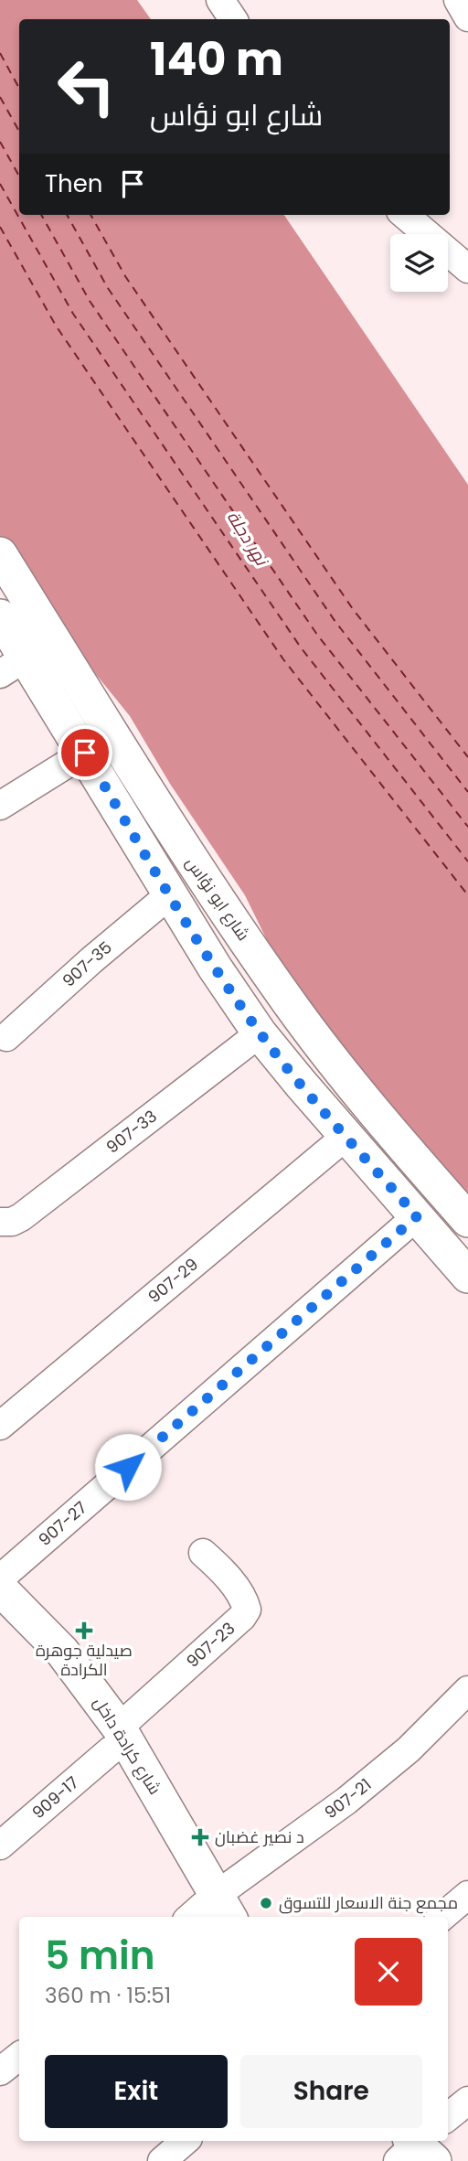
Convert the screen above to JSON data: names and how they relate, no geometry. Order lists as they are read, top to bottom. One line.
{"streets":{"main road":["شارع ابو نؤاس","شارع كرادة داخل"],"street":["907-35","907-33","907-29","907-27","907-23","909-17","907-21"]},"crossings":[["907-23","شارع كرادة داخل"],["907-23","909-17"],["شارع كرادة داخل","909-17"],["شارع كرادة داخل","907-21"]],"water":["نهر دجلة"],"places":{"health":["صيدلية جوهرة الكرادة","د نصير غضبان"],"other":["مجمع جنة الاسعار للتسوق"]},"page":{"turn":["140 m","شارع ابو نؤاس"],"then":"Then","heading":["5 min","360 m · 15:51"],"buttons":["Exit","Share"]}}
